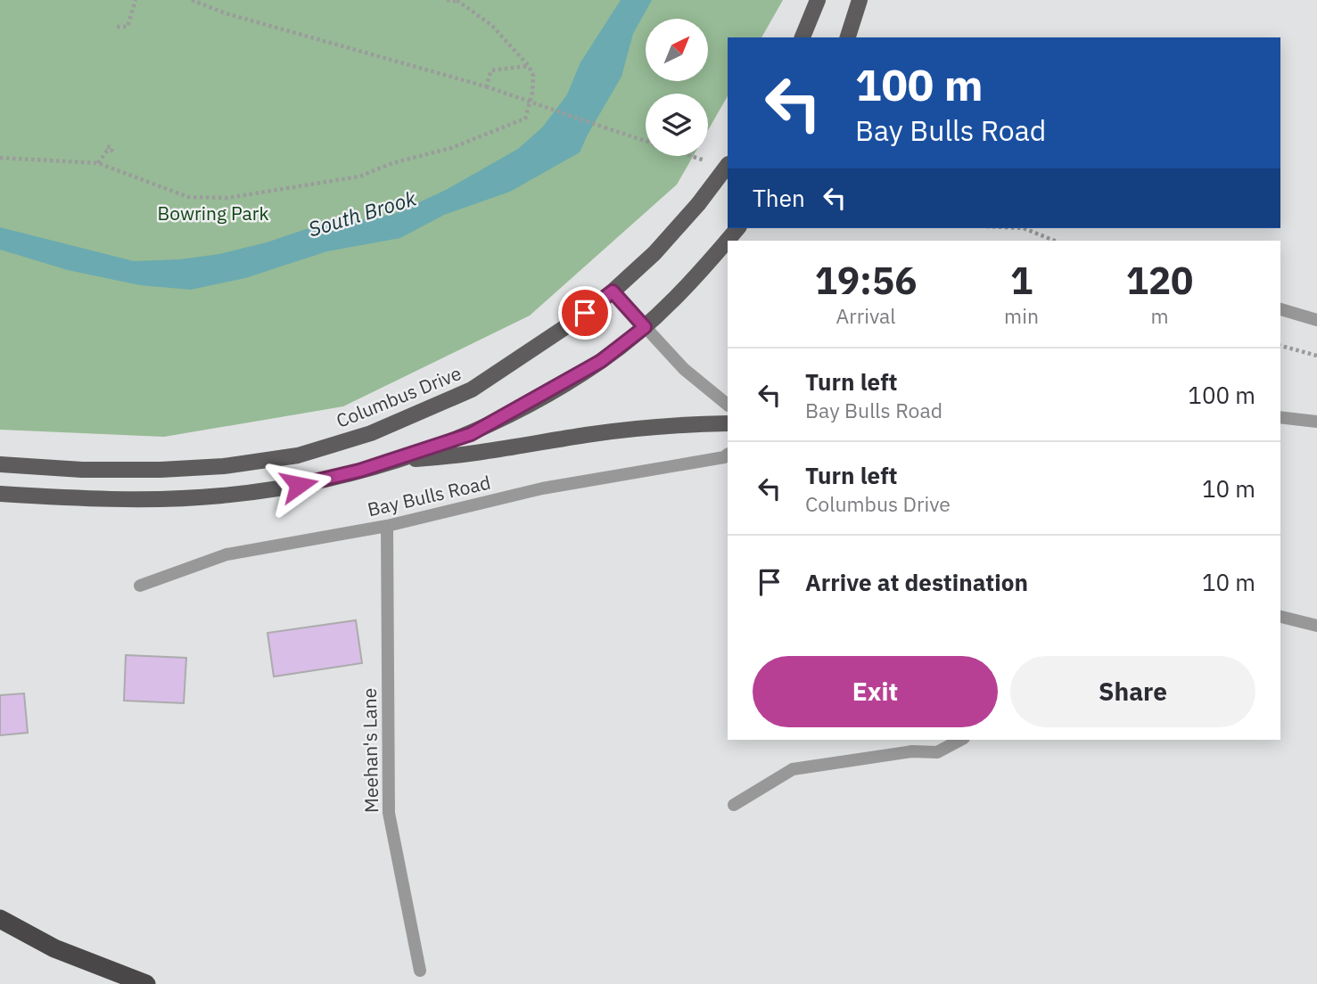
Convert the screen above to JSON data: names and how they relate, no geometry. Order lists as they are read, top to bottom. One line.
{"streets":{"main road":["Columbus Drive"],"street":["Bay Bulls Road","Meehan's Lane"]},"crossings":[["Bay Bulls Road","Meehan's Lane"]],"water":["South Brook"],"parks":["Bowring Park"],"north":"top right","page":{"turn":["100 m","Bay Bulls Road"],"then":"Then","eta":["19:56","Arrival","1","min","120","m"],"list":[{"name":"Turn left","note":"Bay Bulls Road","value":"100 m"},{"name":"Turn left","note":"Columbus Drive","value":"10 m"},{"name":"Arrive at destination","value":"10 m"}],"buttons":["Exit","Share"]}}
